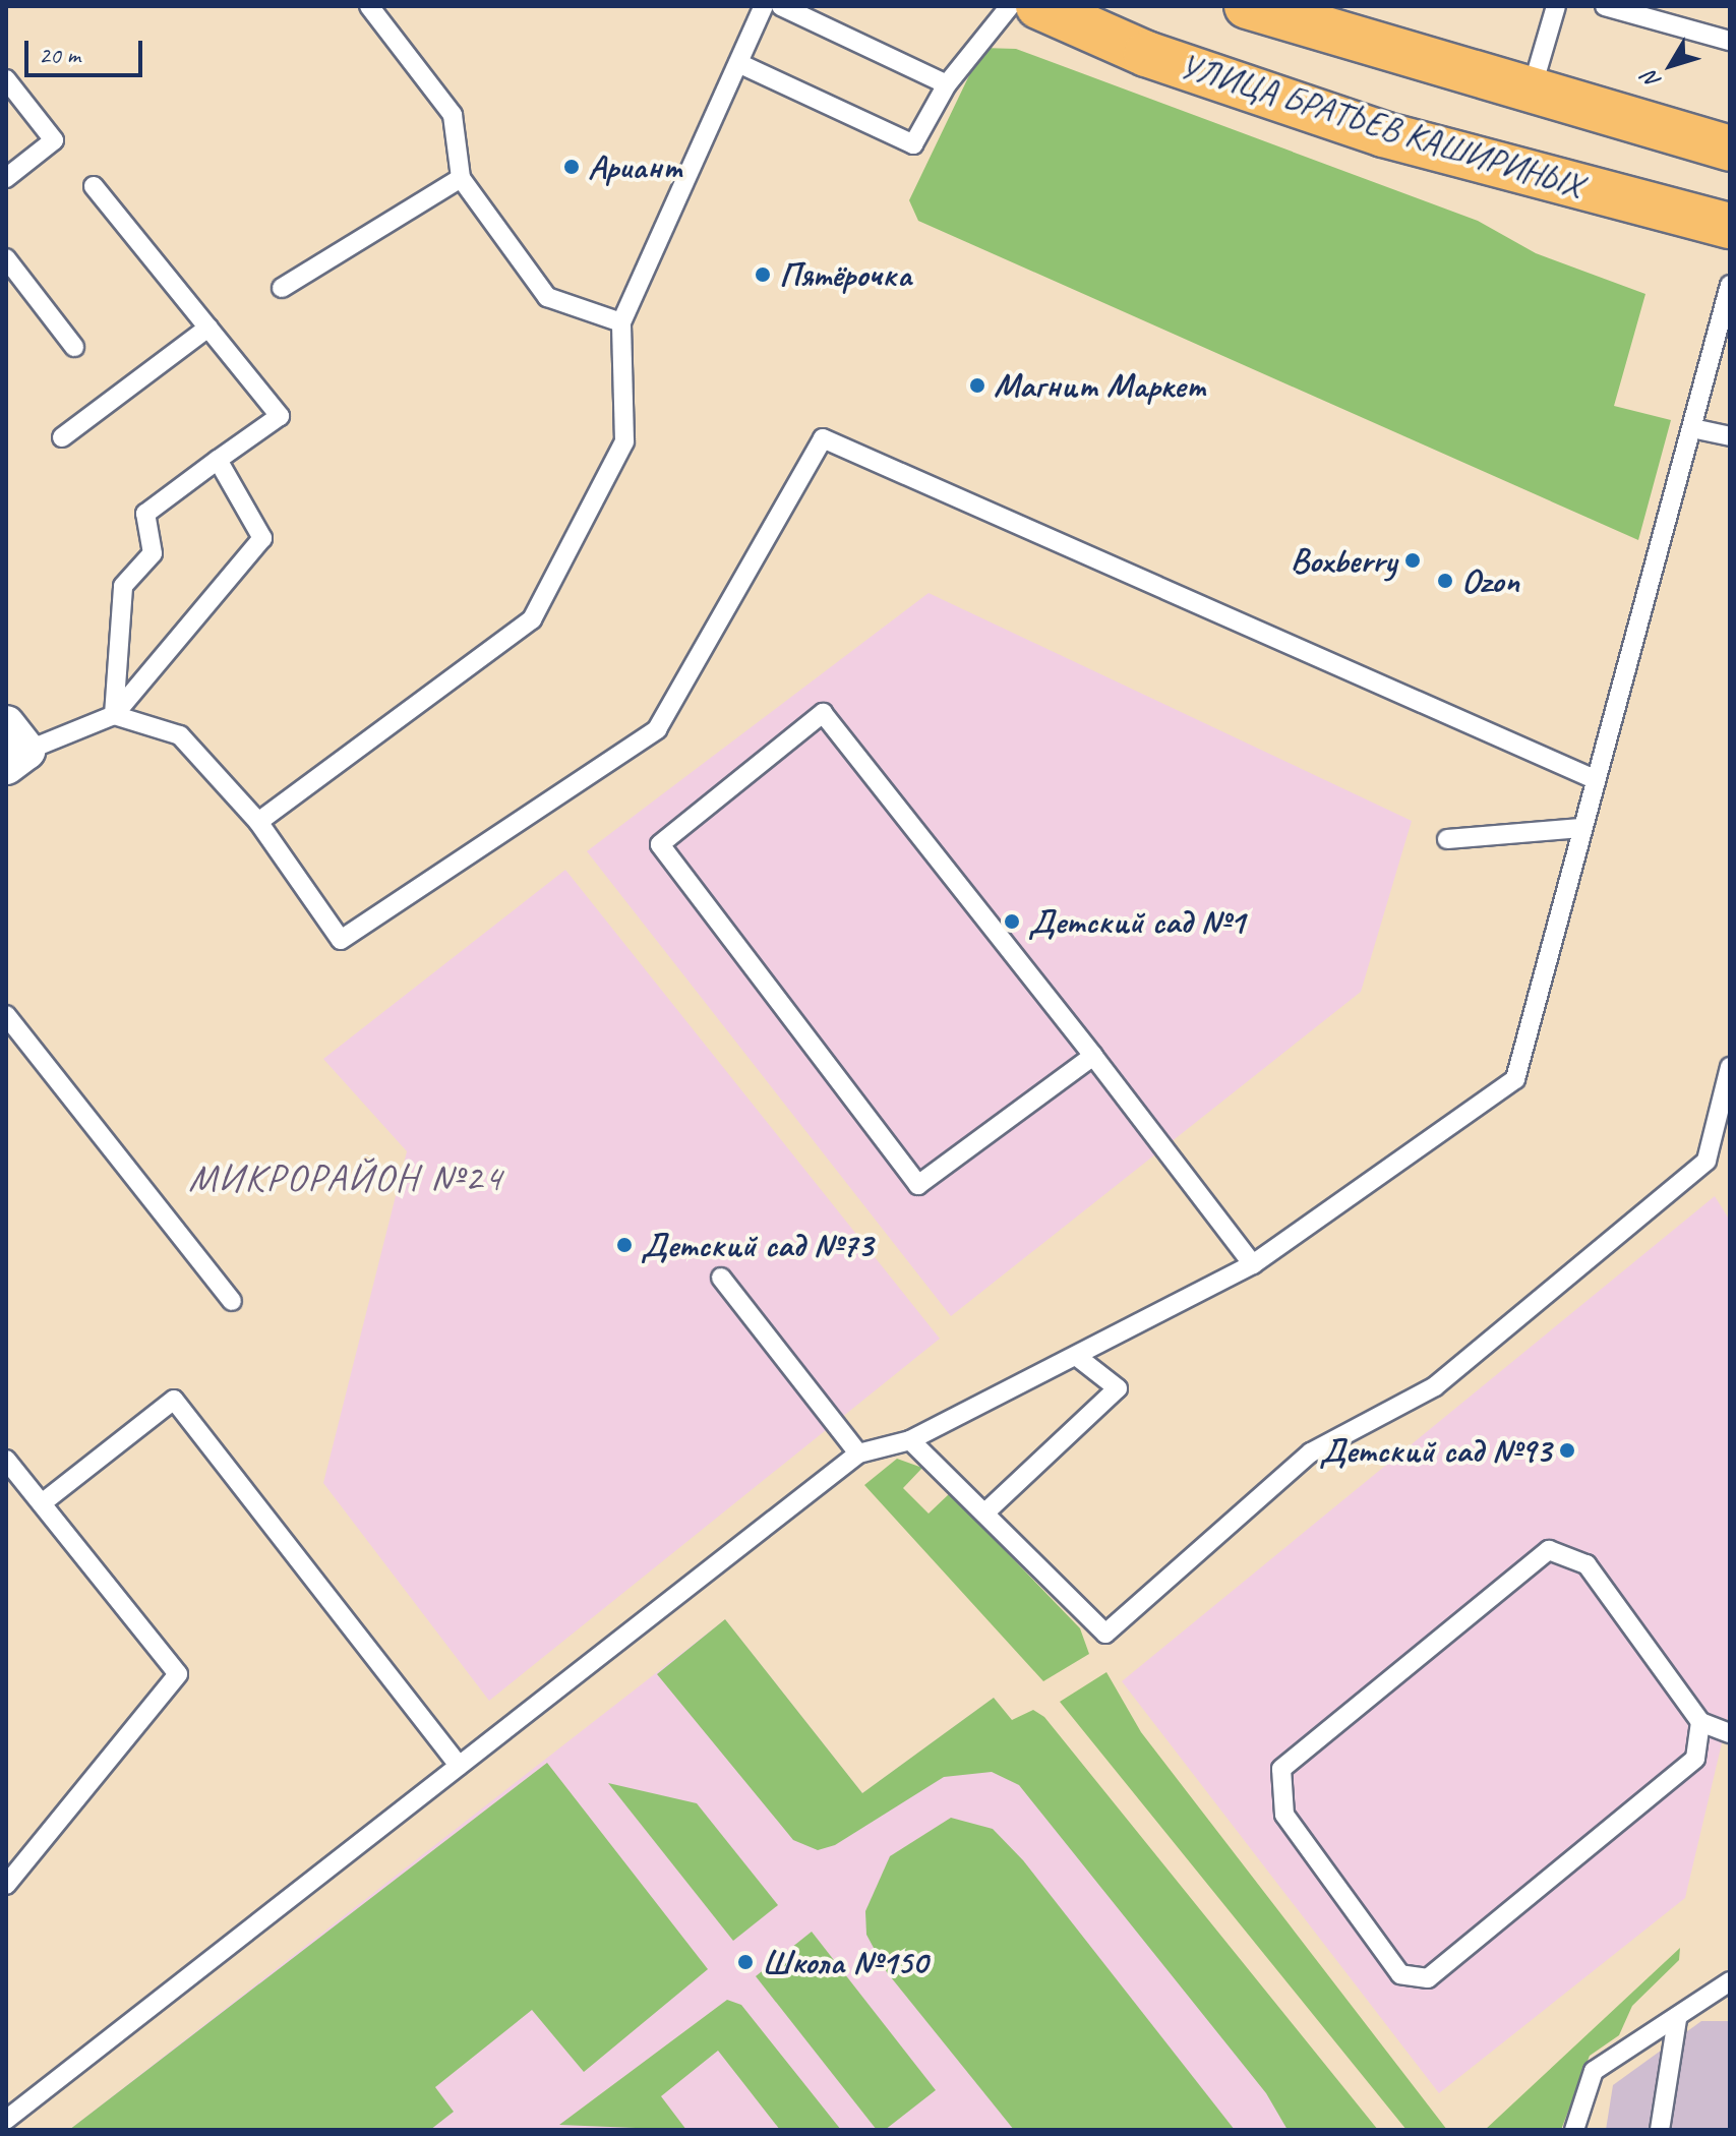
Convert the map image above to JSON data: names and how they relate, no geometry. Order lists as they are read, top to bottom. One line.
{"streets":{"main road":["УЛИЦА БРАТЬЕВ КАШИРИНЫХ"]},"districts":["МИКРОРАЙОН №24"],"places":["Ариант","Пятёрочка","Магнит Маркет","Boxberry","Ozon","Детский сад №1","Детский сад №73","Детский сад №93","Школа №150"],"scale_bar":"20 m","north":"bottom left"}
